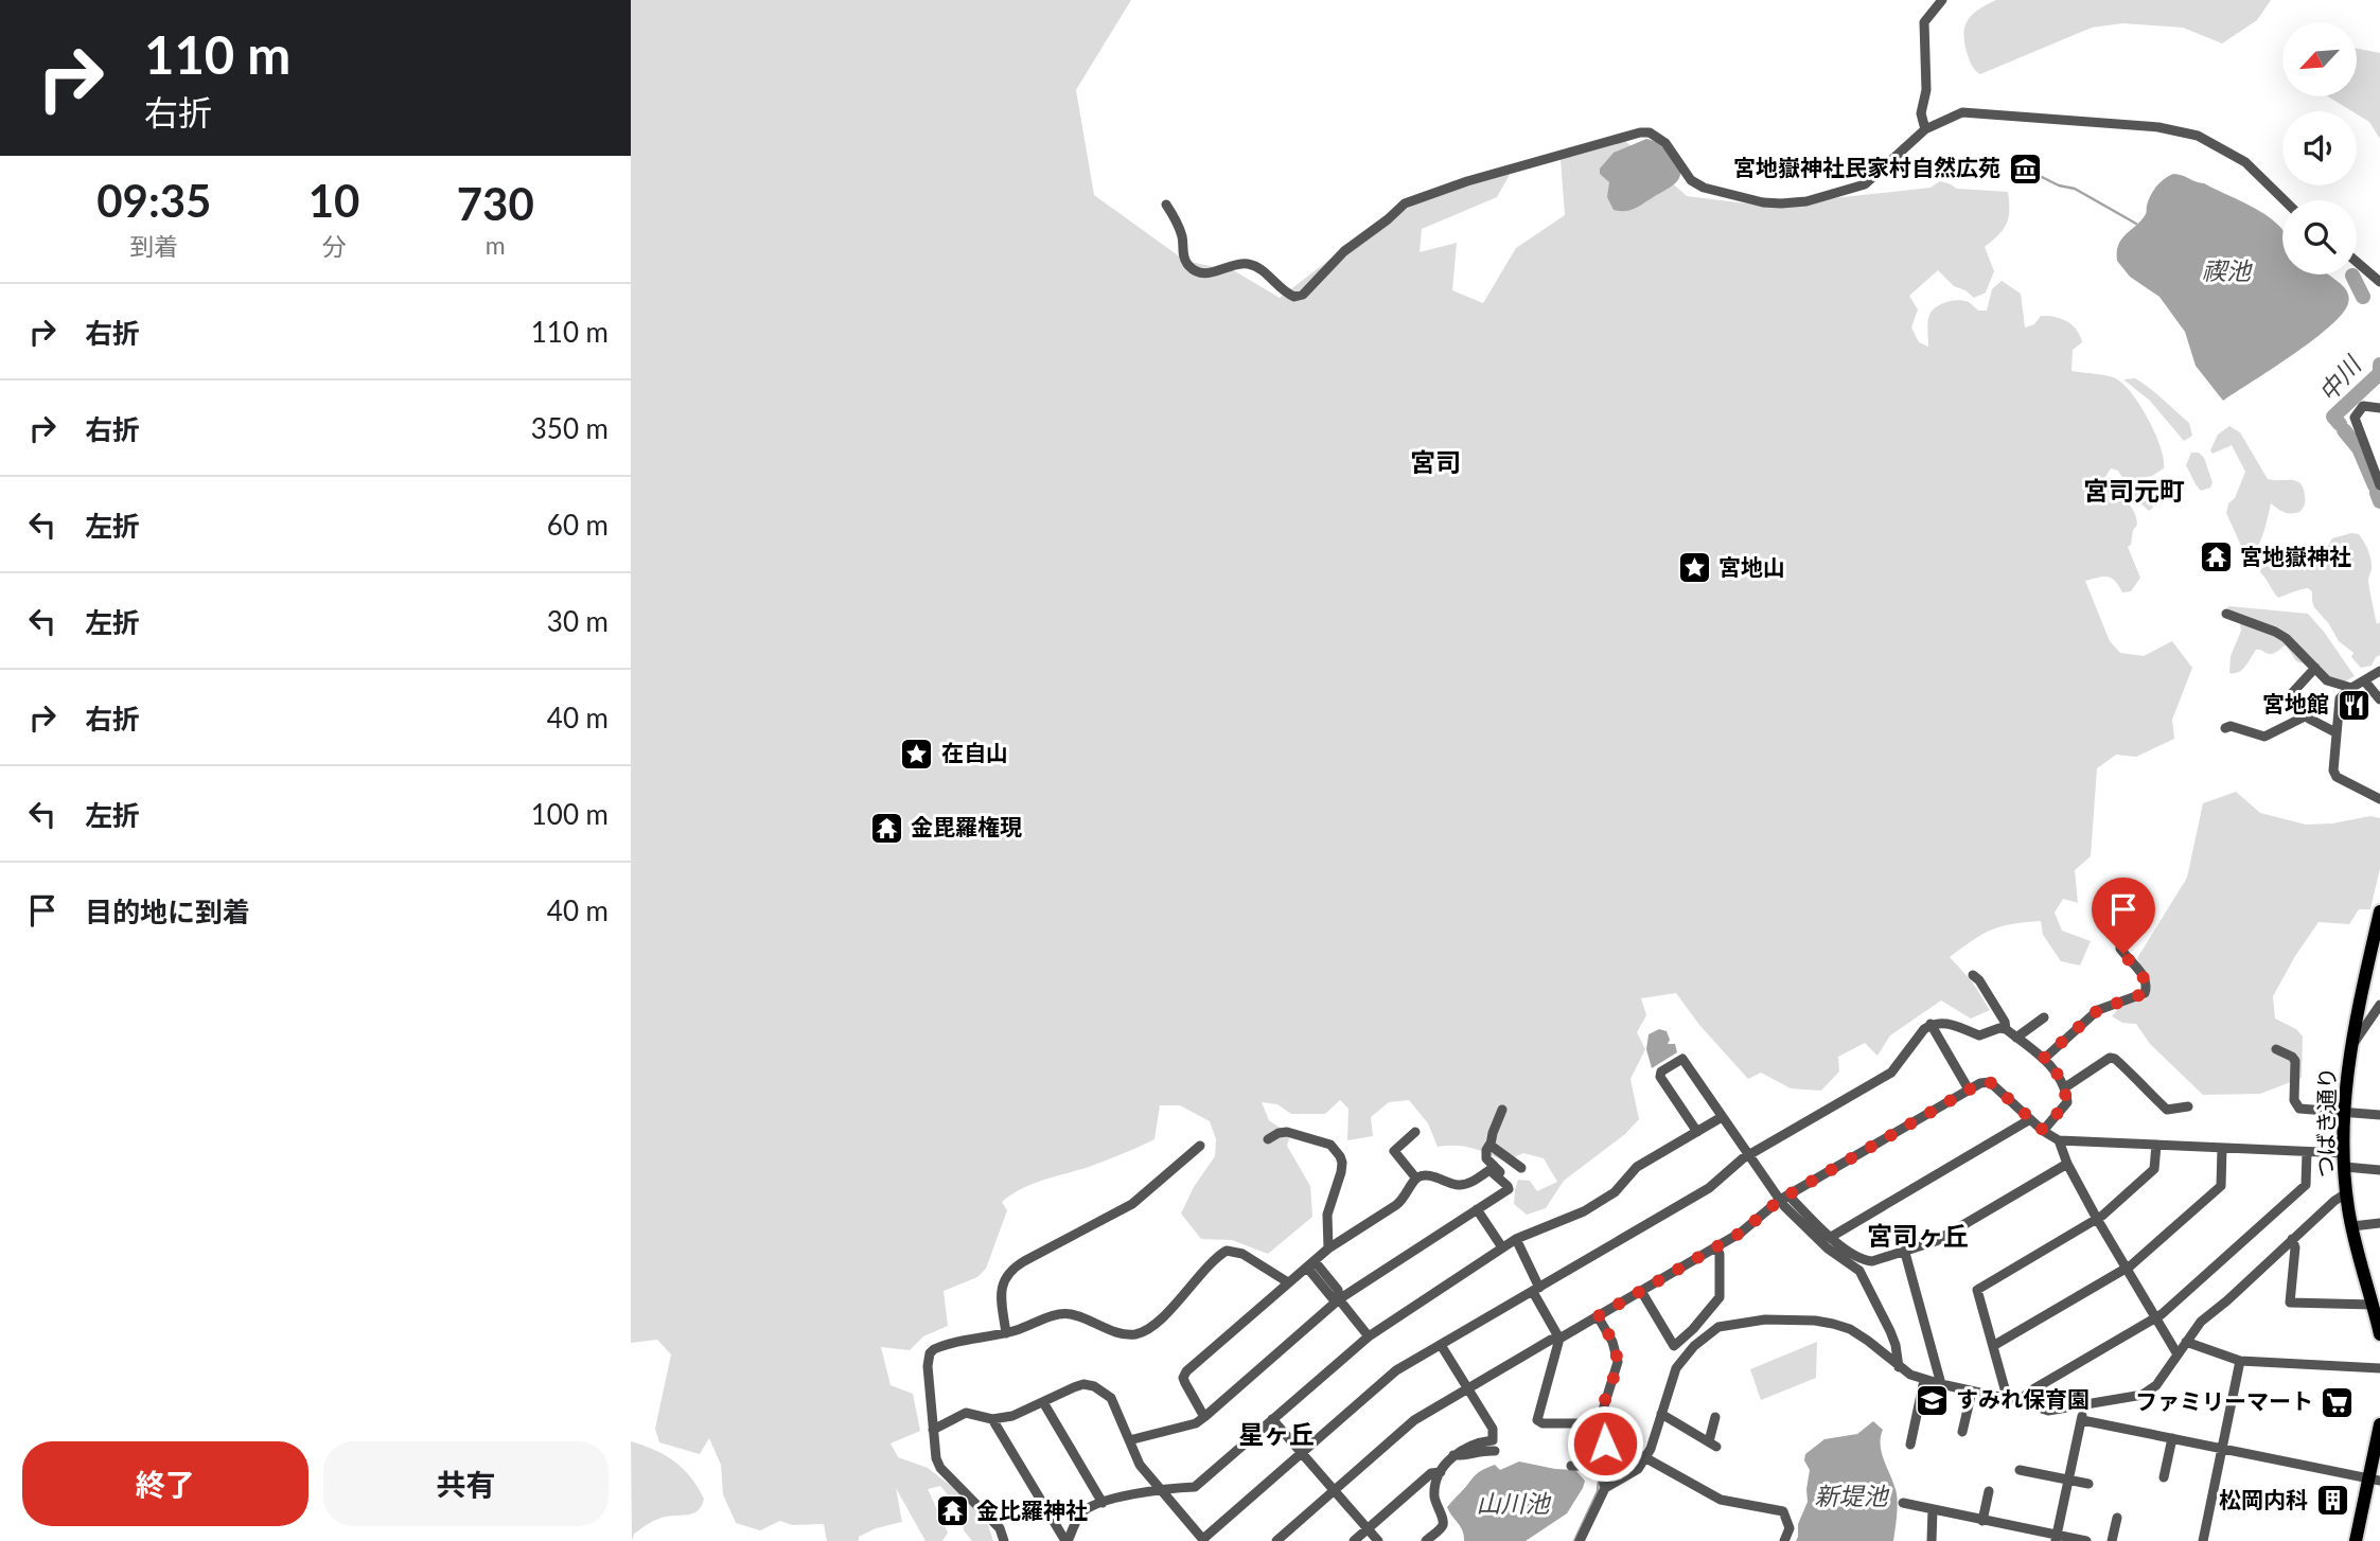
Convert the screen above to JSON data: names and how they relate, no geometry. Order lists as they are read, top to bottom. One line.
{"streets":{"main road":["つばき通り"]},"districts":["宮司","宮司元町","宮司ヶ丘","星ヶ丘"],"water":["禊池","中川","新堤池","山川池"],"places":{"museum":["宮地嶽神社民家村自然広苑"],"temple":["宮地嶽神社","金毘羅権現","金比羅神社"],"place":["宮地山","在自山"],"restaurant":["宮地館"],"school or university":["すみれ保育園"],"supermarket":["ファミリーマート"],"building":["松岡内科"]},"north":"bottom left","page":{"turn":["110 m","右折"],"eta":["09:35","到着","10","分","730","m"],"list":[{"name":"右折","value":"110 m"},{"name":"右折","value":"350 m"},{"name":"左折","value":"60 m"},{"name":"左折","value":"30 m"},{"name":"右折","value":"40 m"},{"name":"左折","value":"100 m"},{"name":"目的地に到着","value":"40 m"}],"buttons":["終了","共有"]}}
